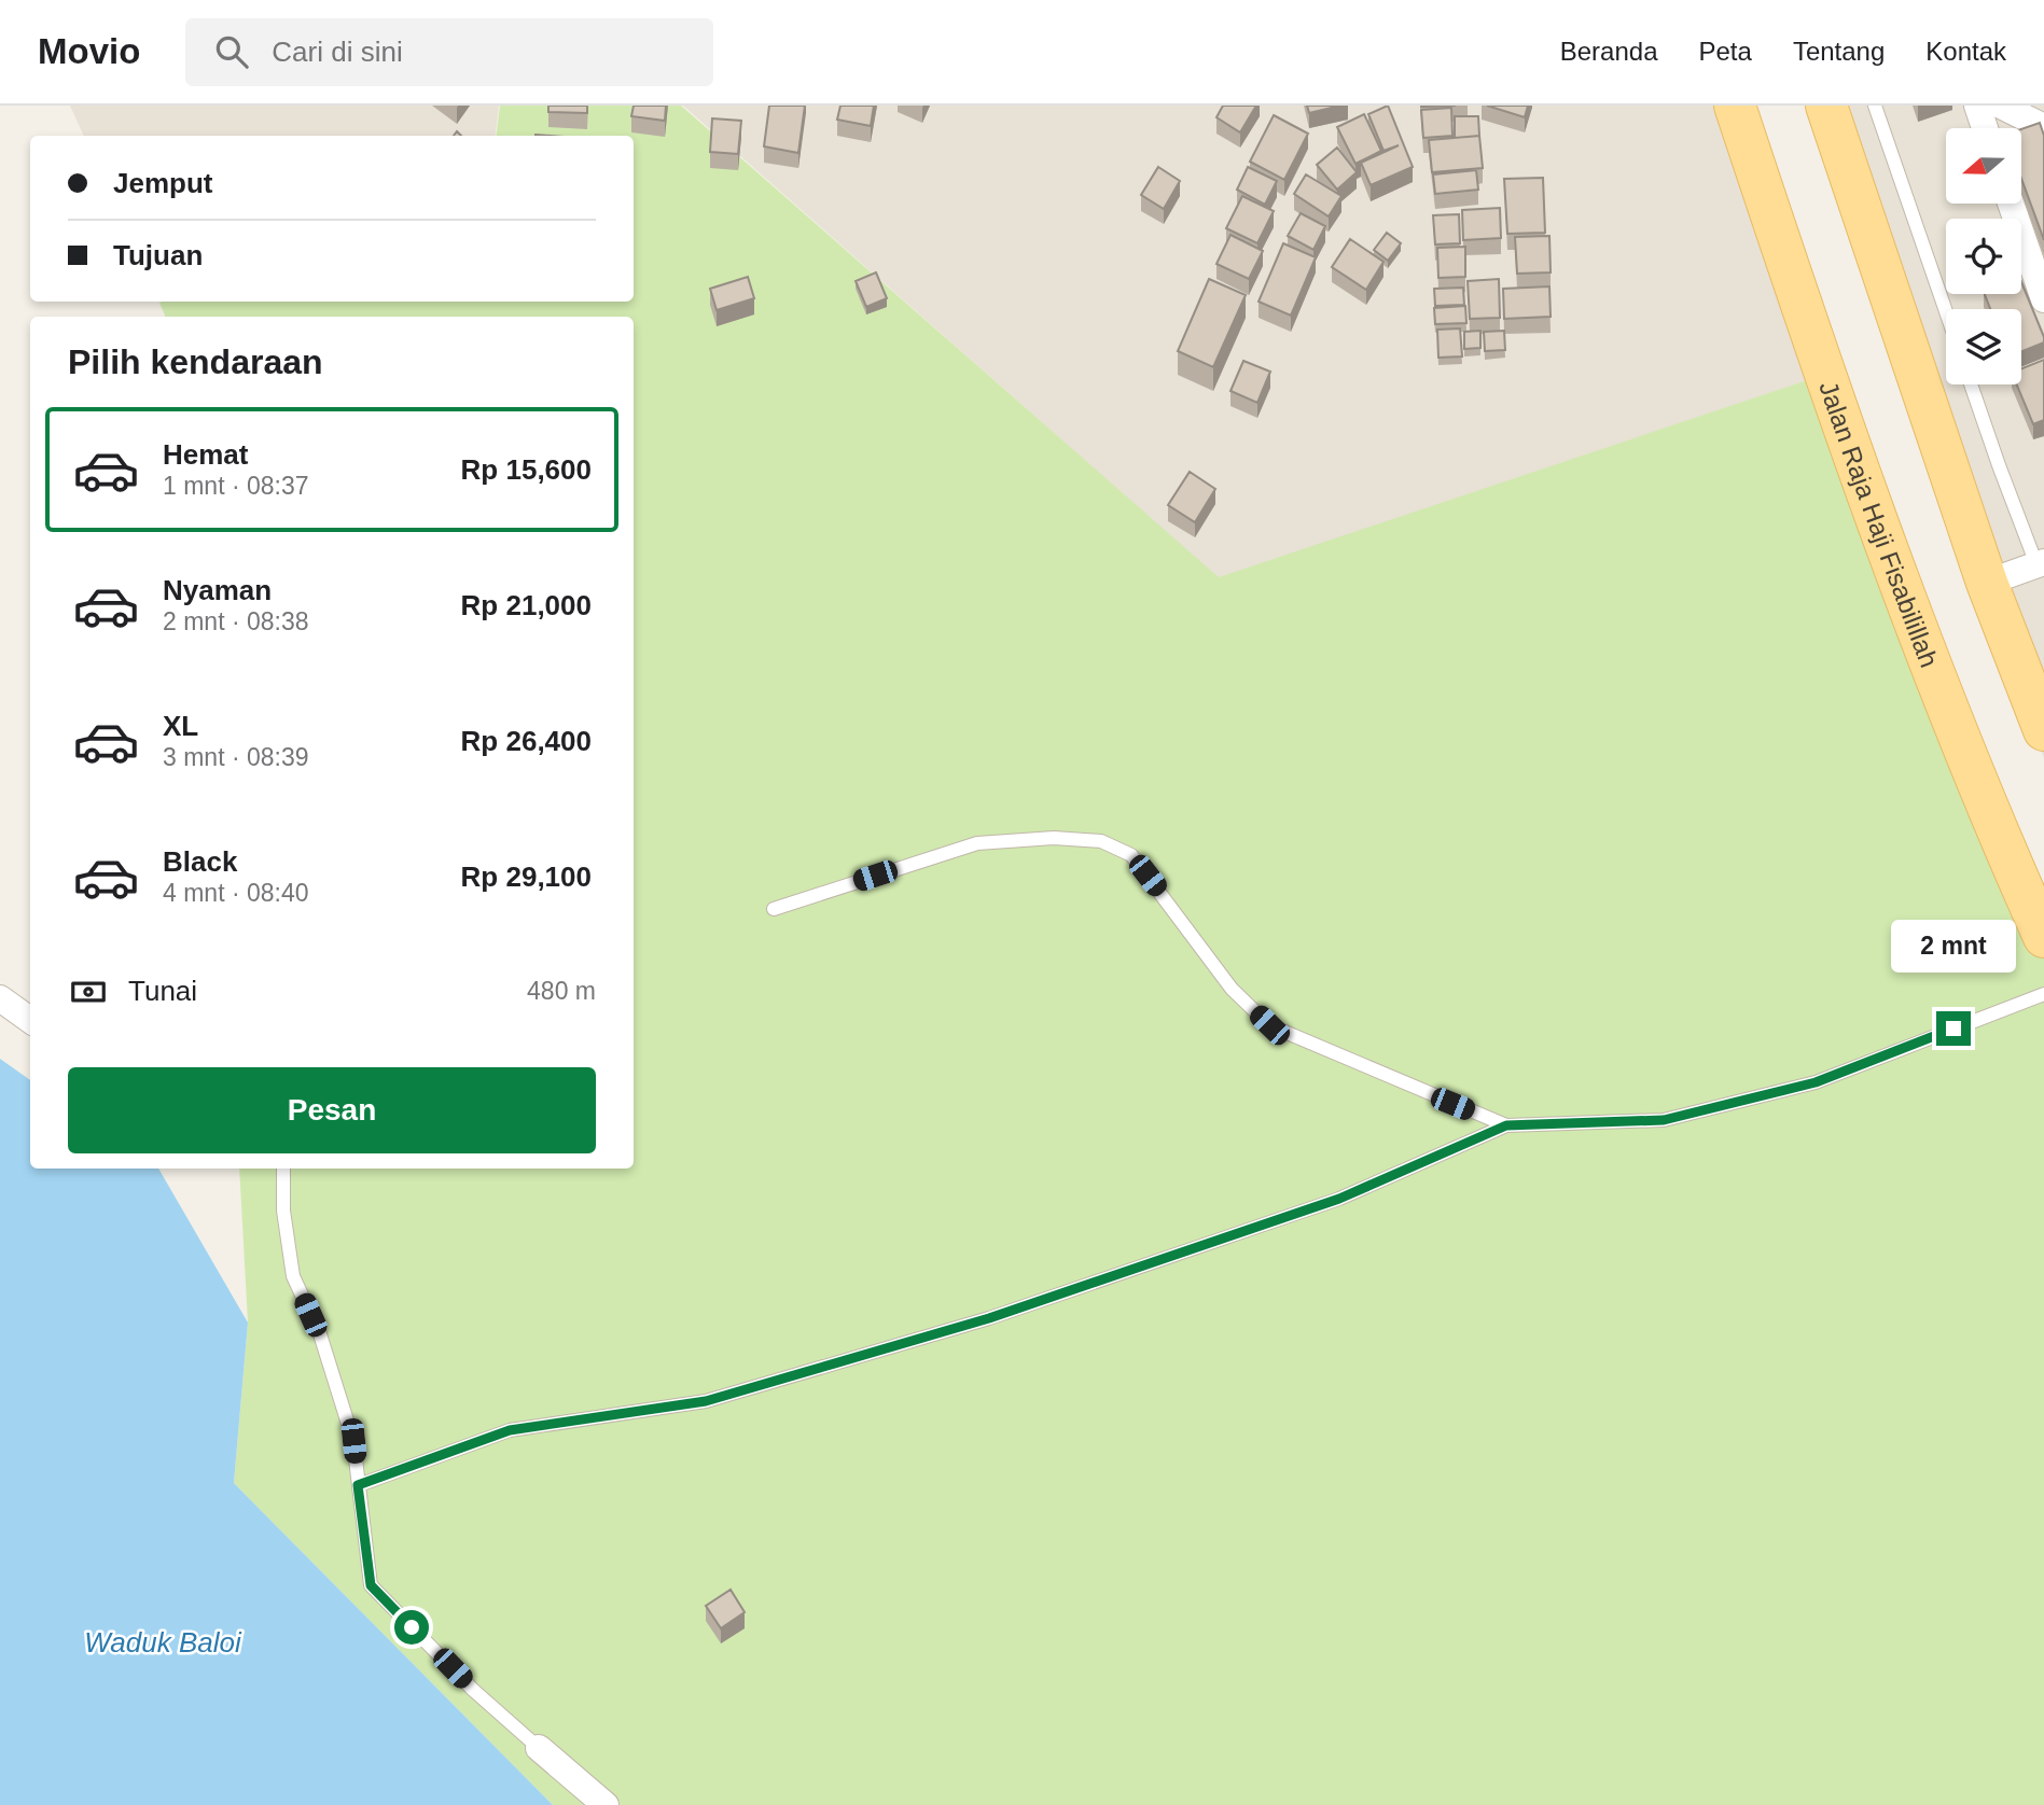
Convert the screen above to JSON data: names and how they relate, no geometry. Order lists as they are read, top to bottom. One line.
{"streets":{"main road":["Jalan Raja Haji Fisabilillah"]},"water":["Waduk Baloi"],"north":"left","page":{"header":"Movio","search":"Cari di sini","nav":["Beranda","Peta","Tentang","Kontak"],"banner":["Jemput","Tujuan"],"heading":"Pilih kendaraan","list":[{"name":"Hemat","note":"1 mnt · 08:37","value":"Rp 15,600"},{"name":"Nyaman","note":"2 mnt · 08:38","value":"Rp 21,000"},{"name":"XL","note":"3 mnt · 08:39","value":"Rp 26,400"},{"name":"Black","note":"4 mnt · 08:40","value":"Rp 29,100"}],"bubble":"2 mnt","pay":["Tunai","480 m"],"buttons":"Pesan"}}
